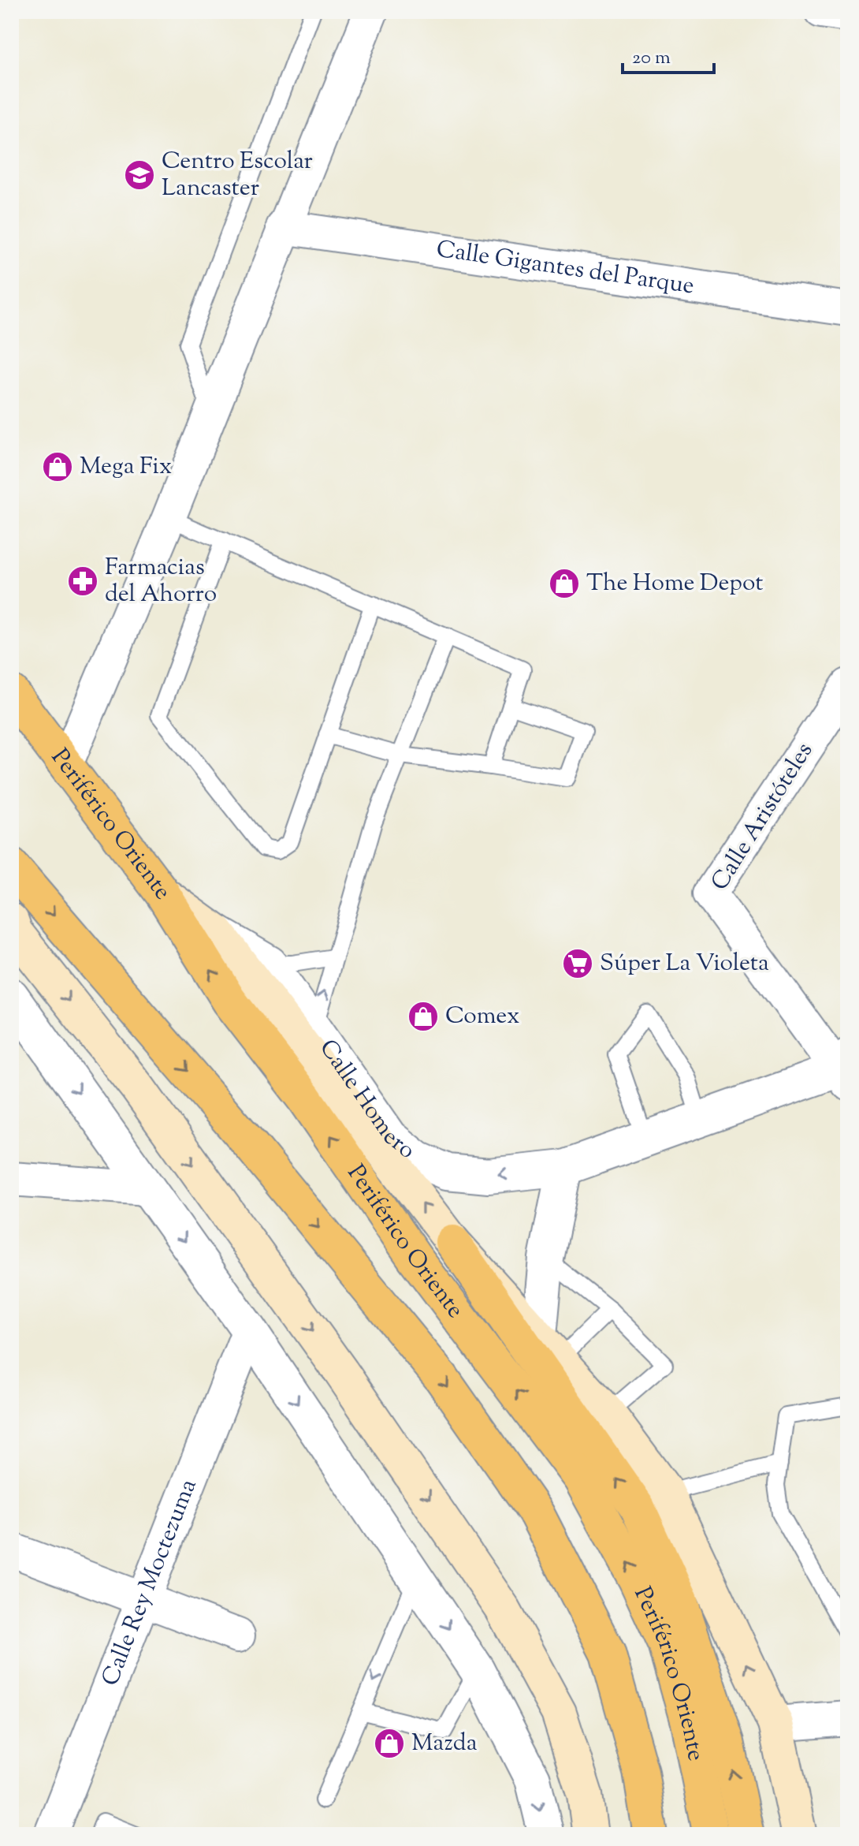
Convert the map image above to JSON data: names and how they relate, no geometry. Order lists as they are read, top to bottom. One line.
{"streets":{"main road":["Periférico Oriente"],"street":["Calle Gigantes del Parque","Calle Aristóteles","Calle Homero","Calle Rey Moctezuma"]},"crossings":[["Calle Aristóteles","Calle Homero"]],"places":{"school or university":["Centro Escolar Lancaster"],"shop":["Mega Fix","The Home Depot","Comex","Mazda"],"pharmacy":["Farmacias del Ahorro"],"supermarket":["Súper La Violeta"]},"scale_bar":"20 m"}
